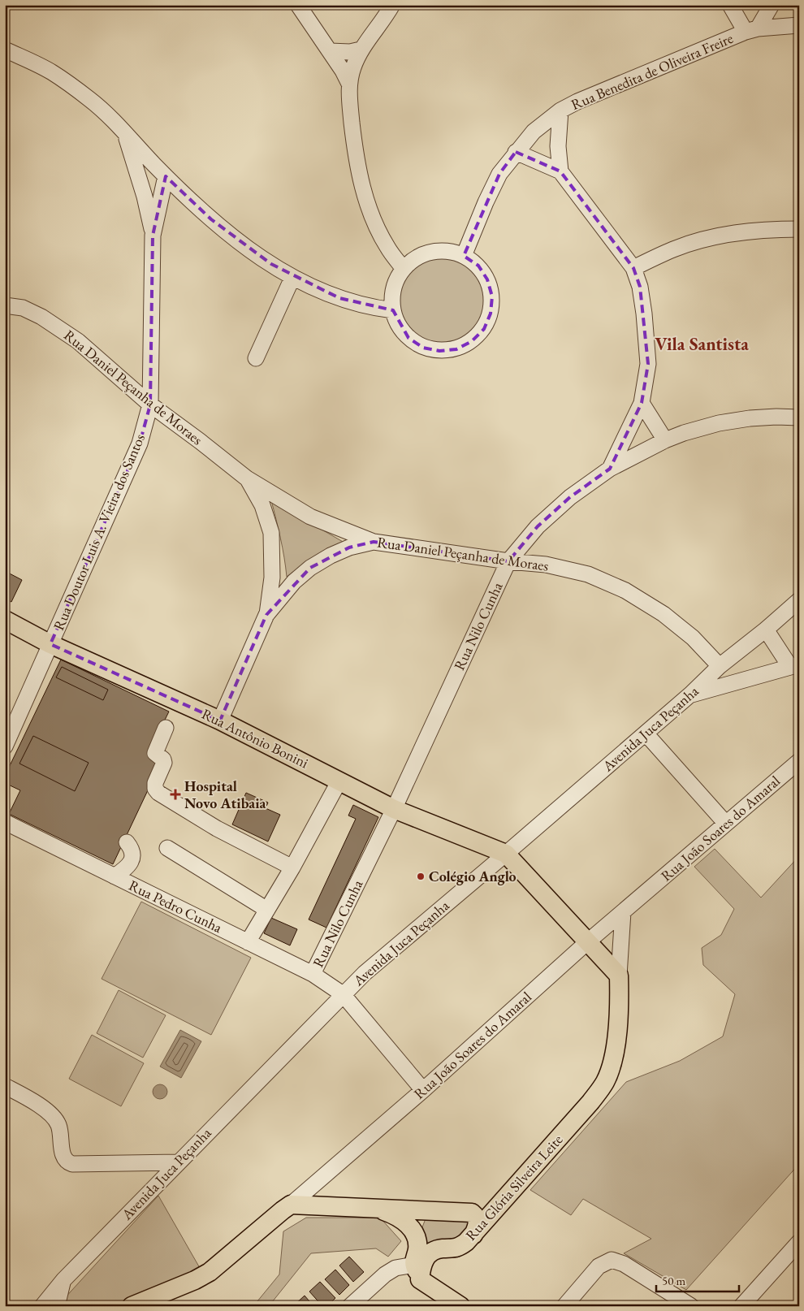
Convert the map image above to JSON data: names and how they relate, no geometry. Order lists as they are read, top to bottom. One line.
{"streets":{"main road":["Rua Antônio Bonini","Rua João Soares do Amaral","Rua Glória Silveira Leite"],"street":["Rua Benedita de Oliveira Freire","Rua Daniel Peçanha de Moraes","Rua Doutor Luis A. Vieira dos Santos","Rua Nilo Cunha","Avenida Juca Peçanha","Rua Pedro Cunha"]},"crossings":[["Rua Daniel Peçanha de Moraes","Rua Doutor Luis A. Vieira dos Santos"],["Rua Daniel Peçanha de Moraes","Rua Nilo Cunha"],["Rua Daniel Peçanha de Moraes","Avenida Juca Peçanha"],["Rua Doutor Luis A. Vieira dos Santos","Rua Antônio Bonini"],["Rua Nilo Cunha","Rua Antônio Bonini"],["Rua Nilo Cunha","Rua Pedro Cunha"],["Avenida Juca Peçanha","Rua Antônio Bonini"],["Avenida Juca Peçanha","Rua Pedro Cunha"],["Rua João Soares do Amaral","Rua Pedro Cunha"]],"districts":["Vila Santista"],"places":{"health":["Hospital Novo Atibaia"],"other":["Colégio Anglo"]},"scale_bar":"50 m"}
